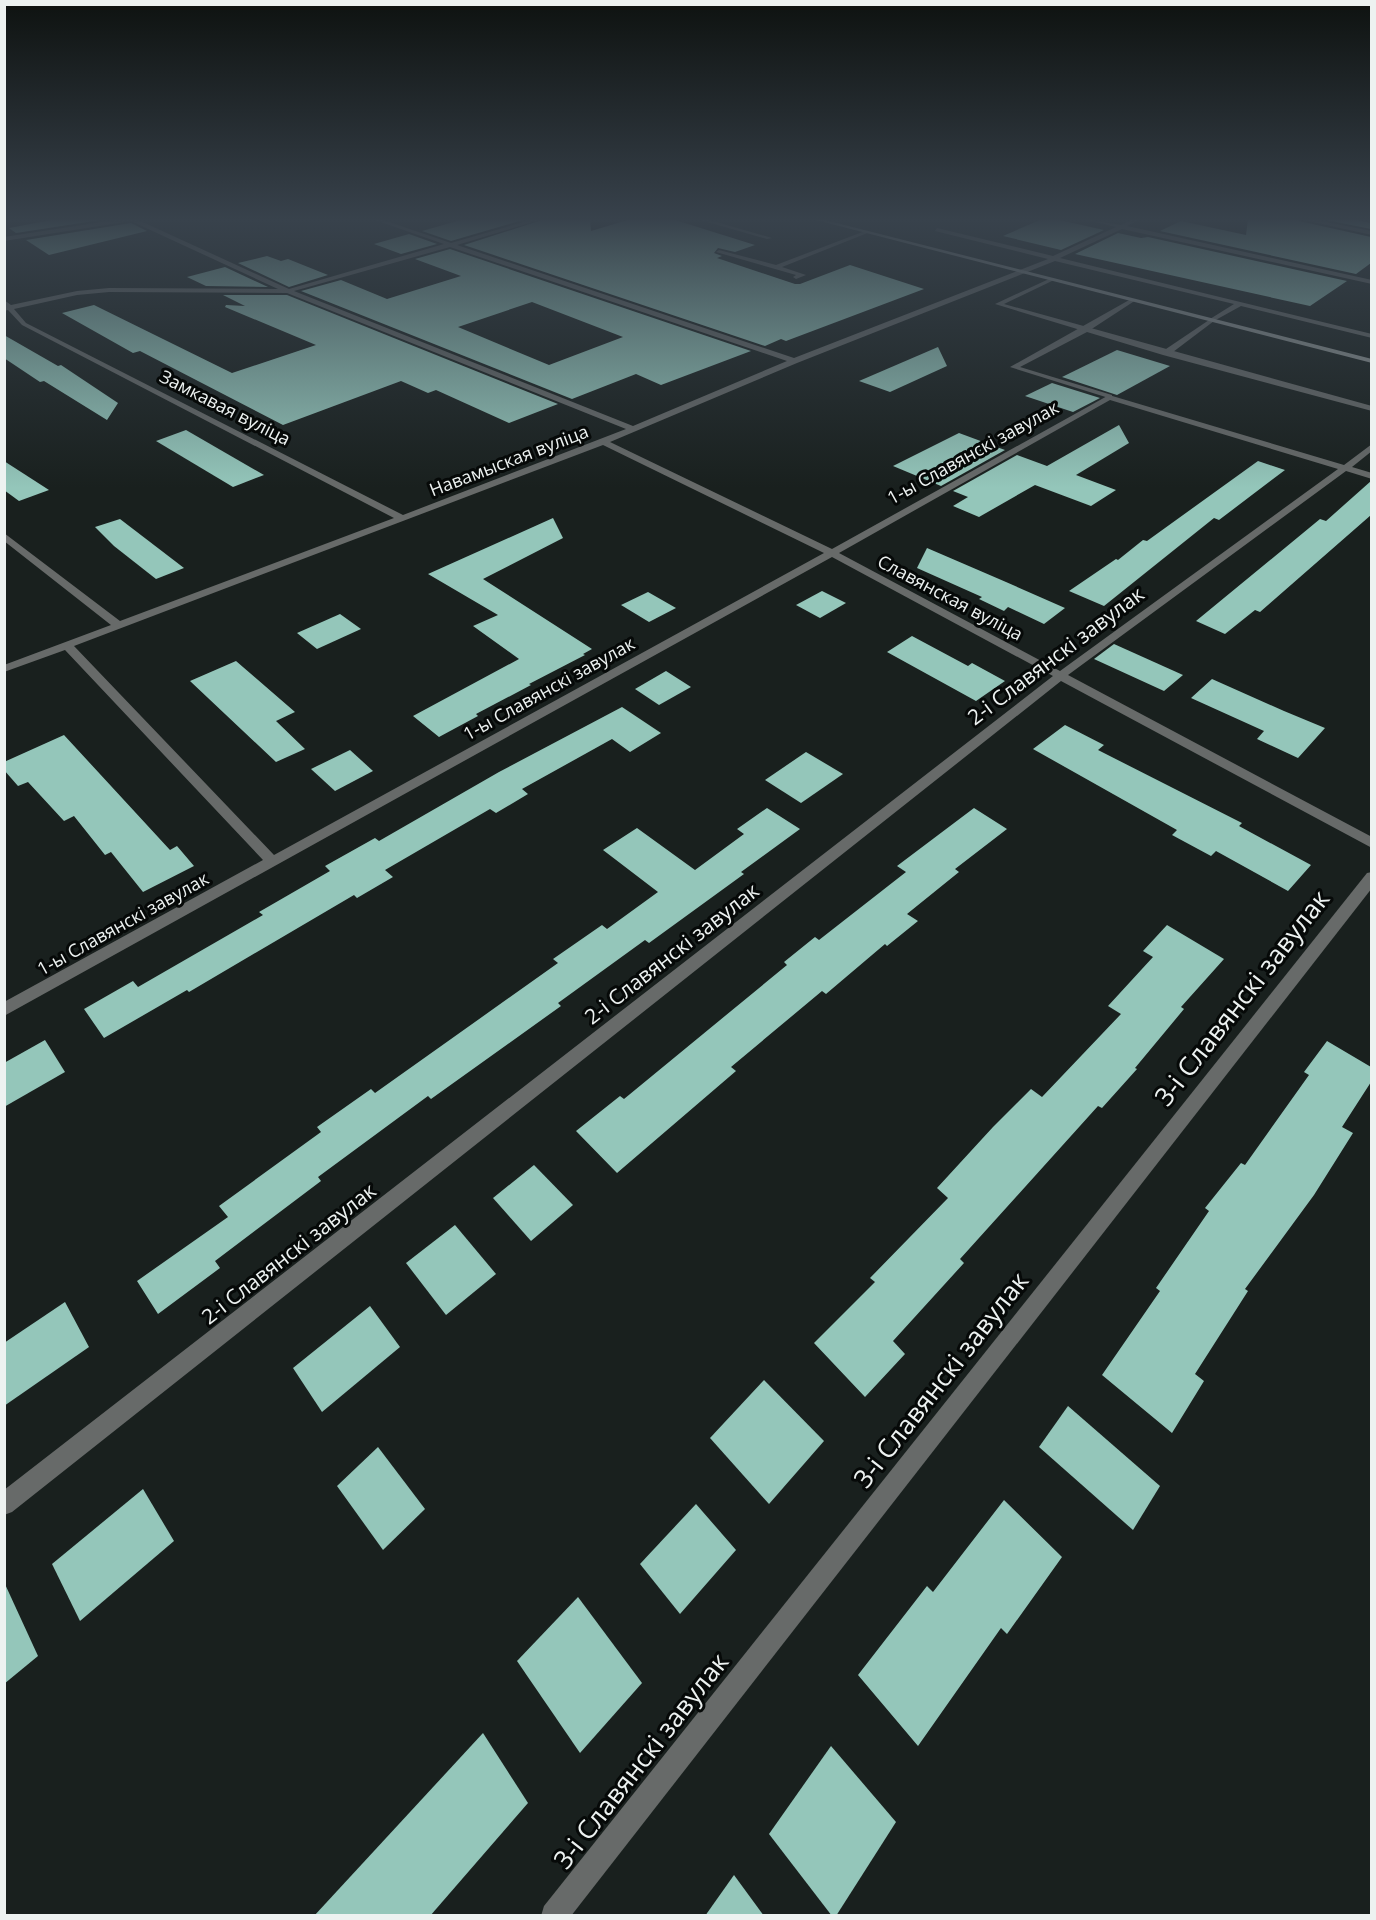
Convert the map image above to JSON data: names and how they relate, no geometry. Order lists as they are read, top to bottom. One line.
{"streets":{"street":["Замкавая вуліца","1-ы Славянскі завулак","Навамыская вуліца","Славянская вуліца","2-і Славянскі завулак","3-і Славянскі завулак"]},"crossings":[["Замкавая вуліца","Навамыская вуліца"],["1-ы Славянскі завулак","Славянская вуліца"],["Навамыская вуліца","Славянская вуліца"],["Славянская вуліца","2-і Славянскі завулак"]]}
